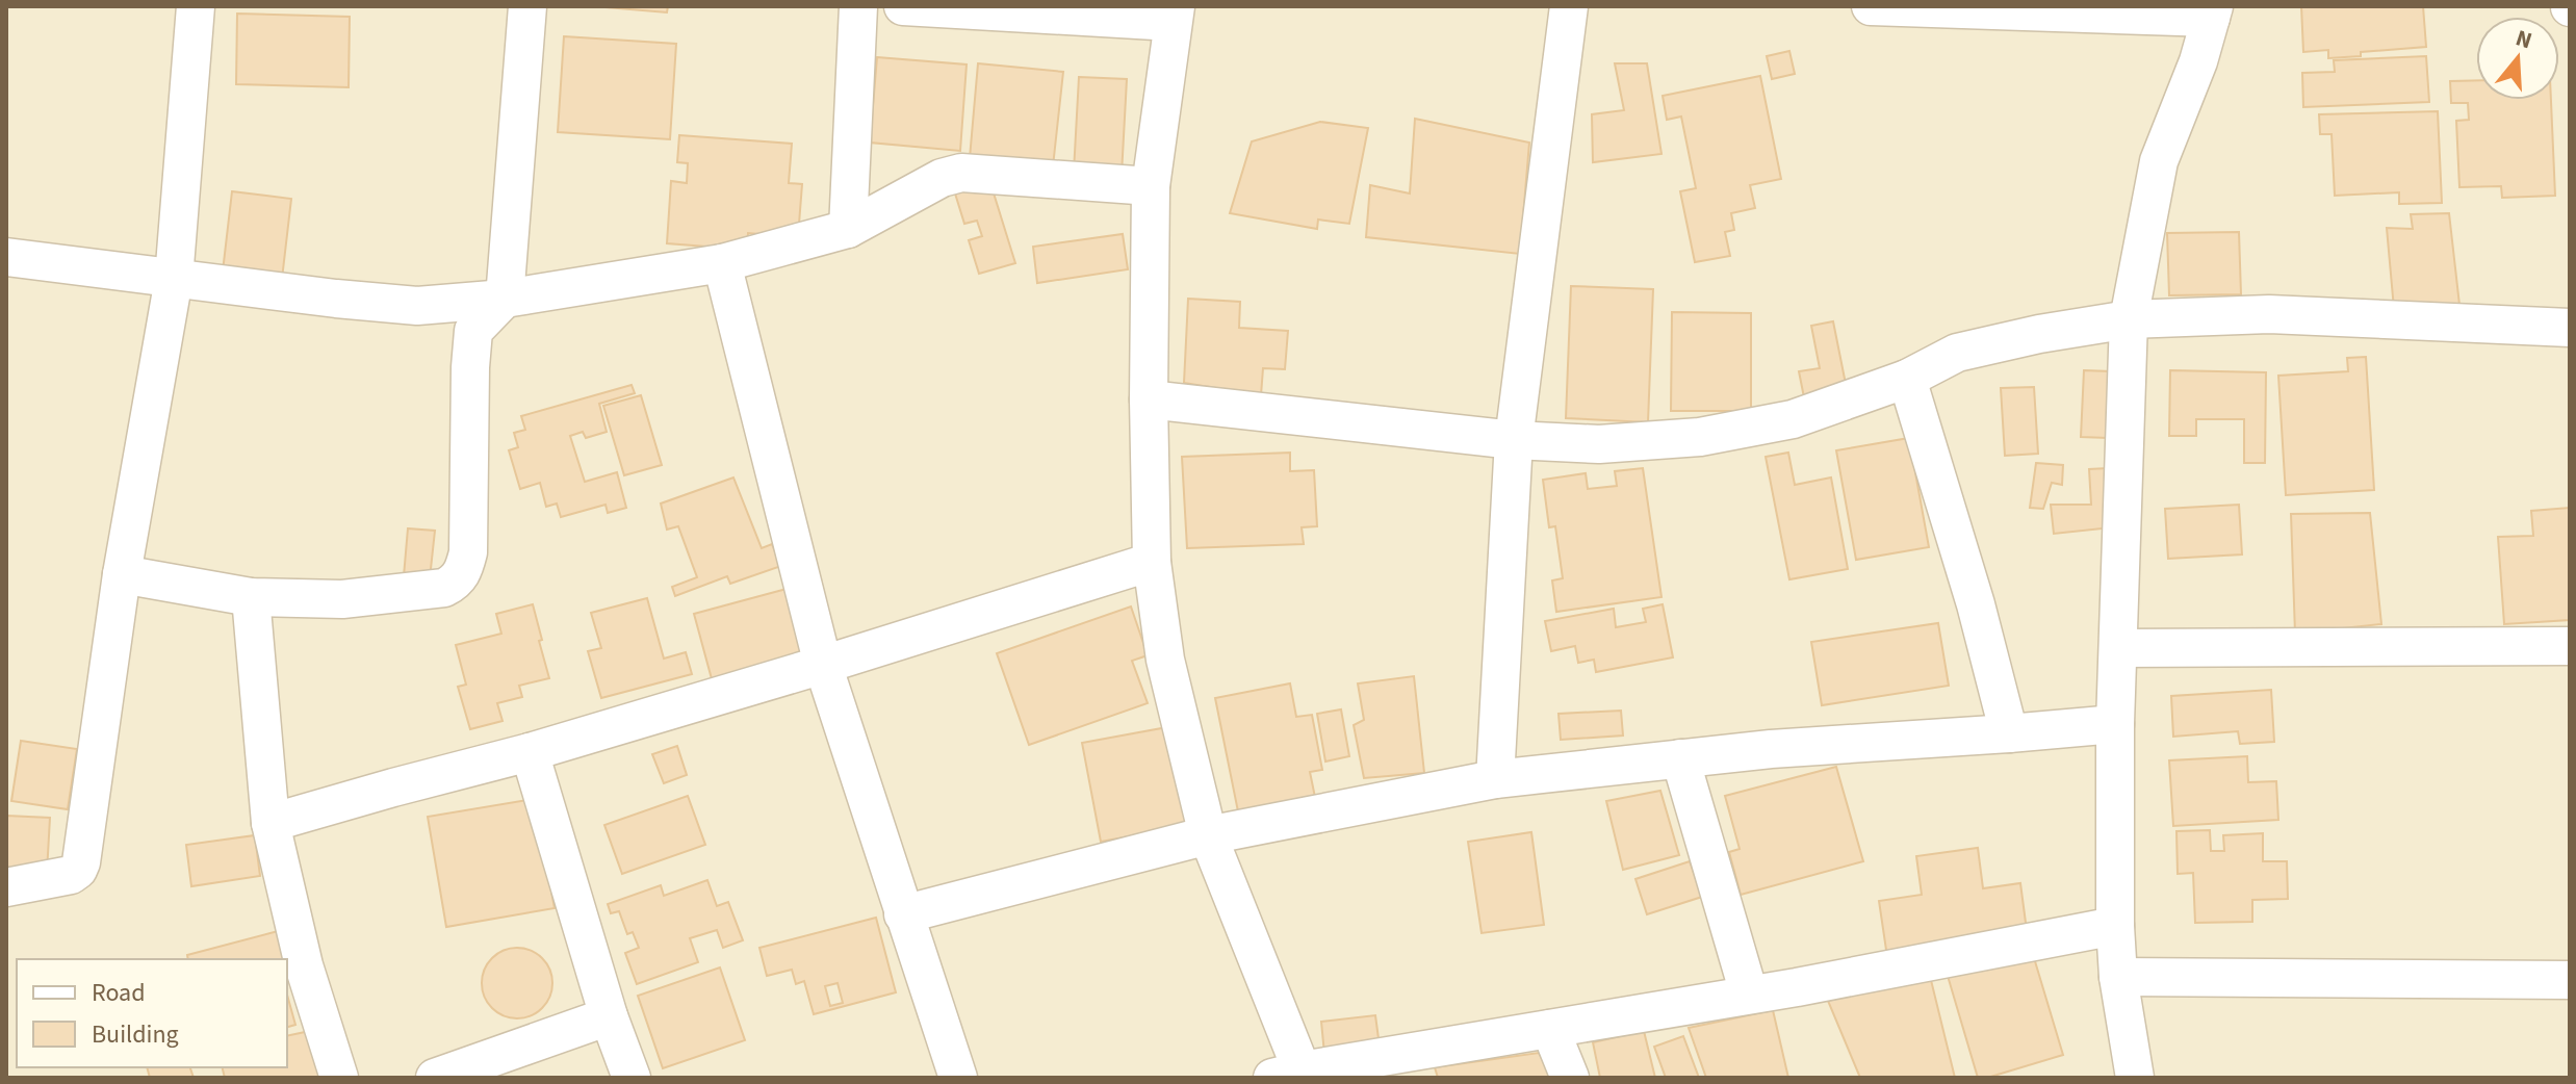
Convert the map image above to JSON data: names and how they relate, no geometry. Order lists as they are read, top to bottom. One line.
{"legend":["Road","Building"],"north":"top"}
